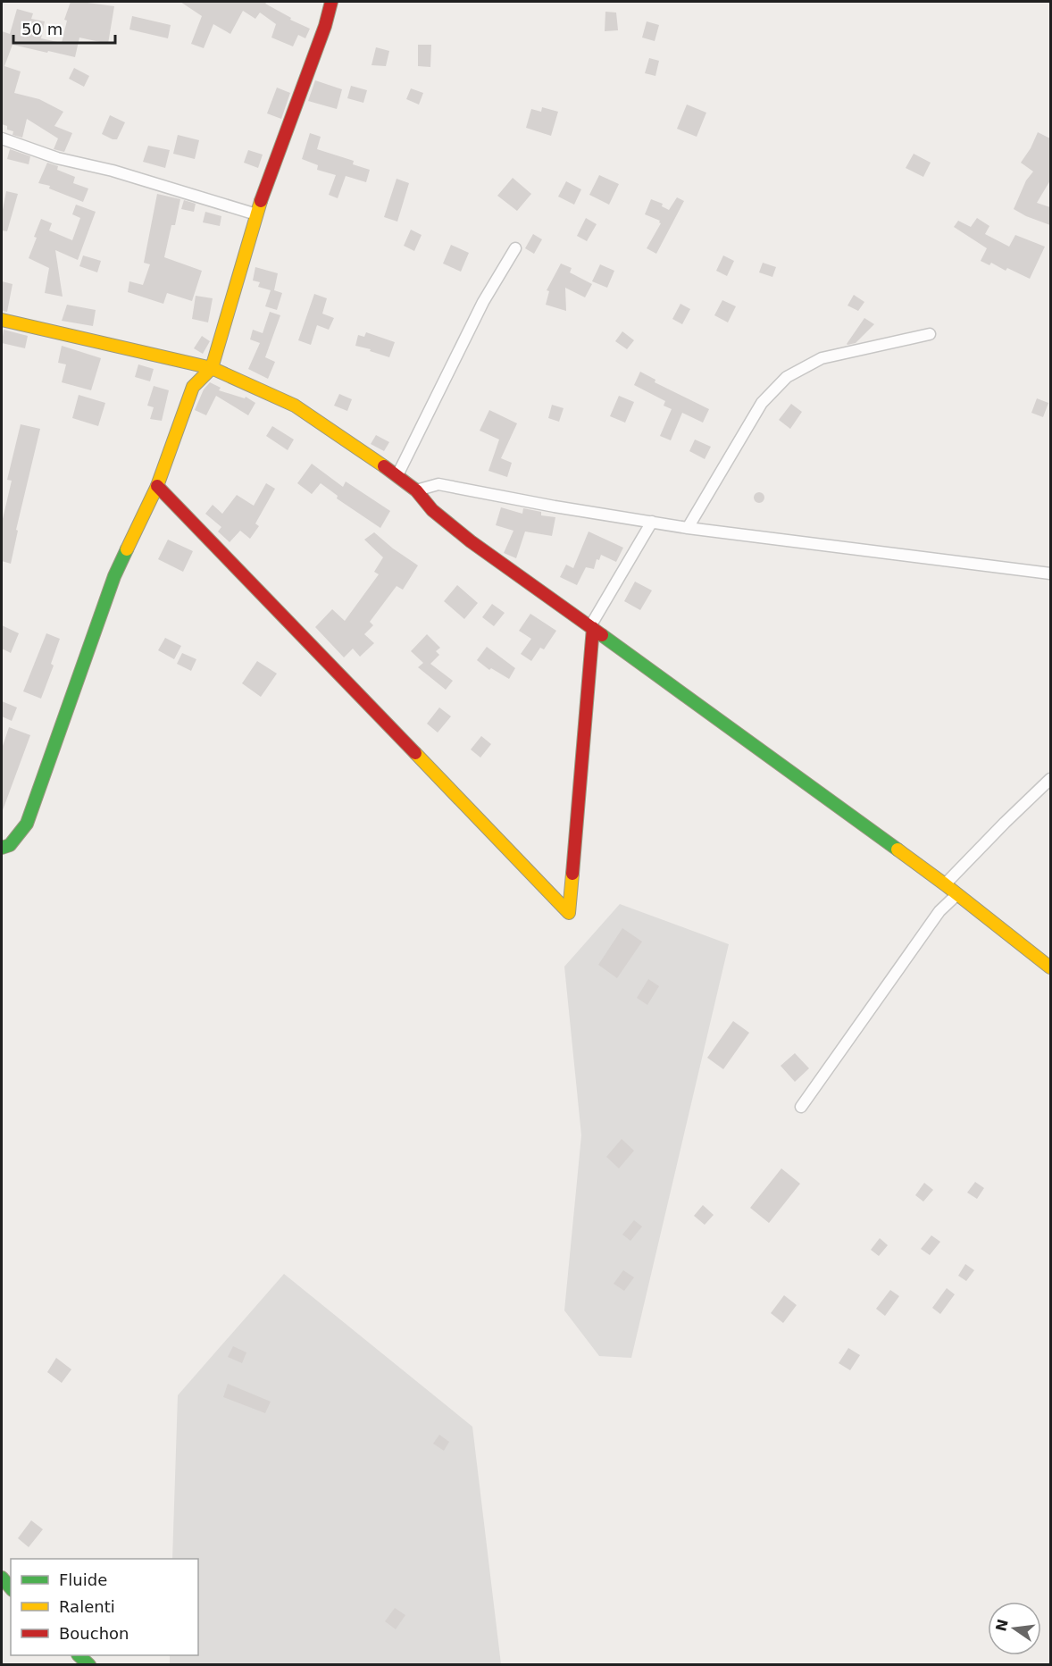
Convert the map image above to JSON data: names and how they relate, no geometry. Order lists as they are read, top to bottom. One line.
{"legend":["Fluide","Ralenti","Bouchon"],"scale_bar":"50 m","north":"left"}
